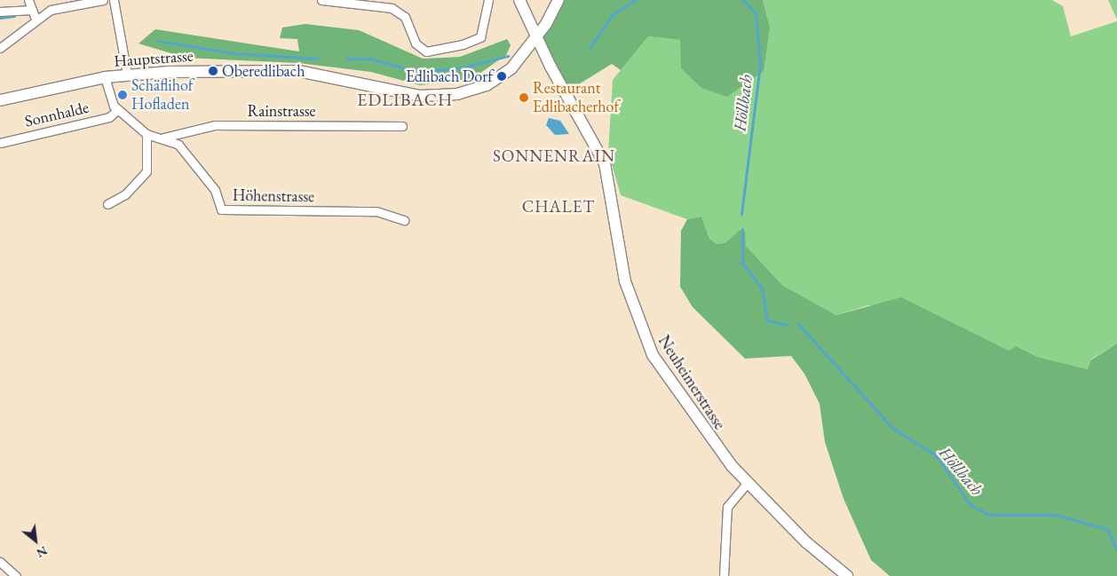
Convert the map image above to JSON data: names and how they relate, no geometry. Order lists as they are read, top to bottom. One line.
{"streets":{"street":["Hauptstrasse","Rainstrasse","Sonnhalde","Höhenstrasse","Neuheimerstrasse"]},"crossings":[["Hauptstrasse","Höhenstrasse"],["Hauptstrasse","Neuheimerstrasse"],["Rainstrasse","Höhenstrasse"],["Sonnhalde","Höhenstrasse"]],"districts":["EDLIBACH","SONNENRAIN","CHALET"],"water":["Höllbach"],"places":["Oberedlibach","Edlibach Dorf","Schäflihof Hofladen","Restaurant Edlibacherhof"],"north":"bottom right"}
